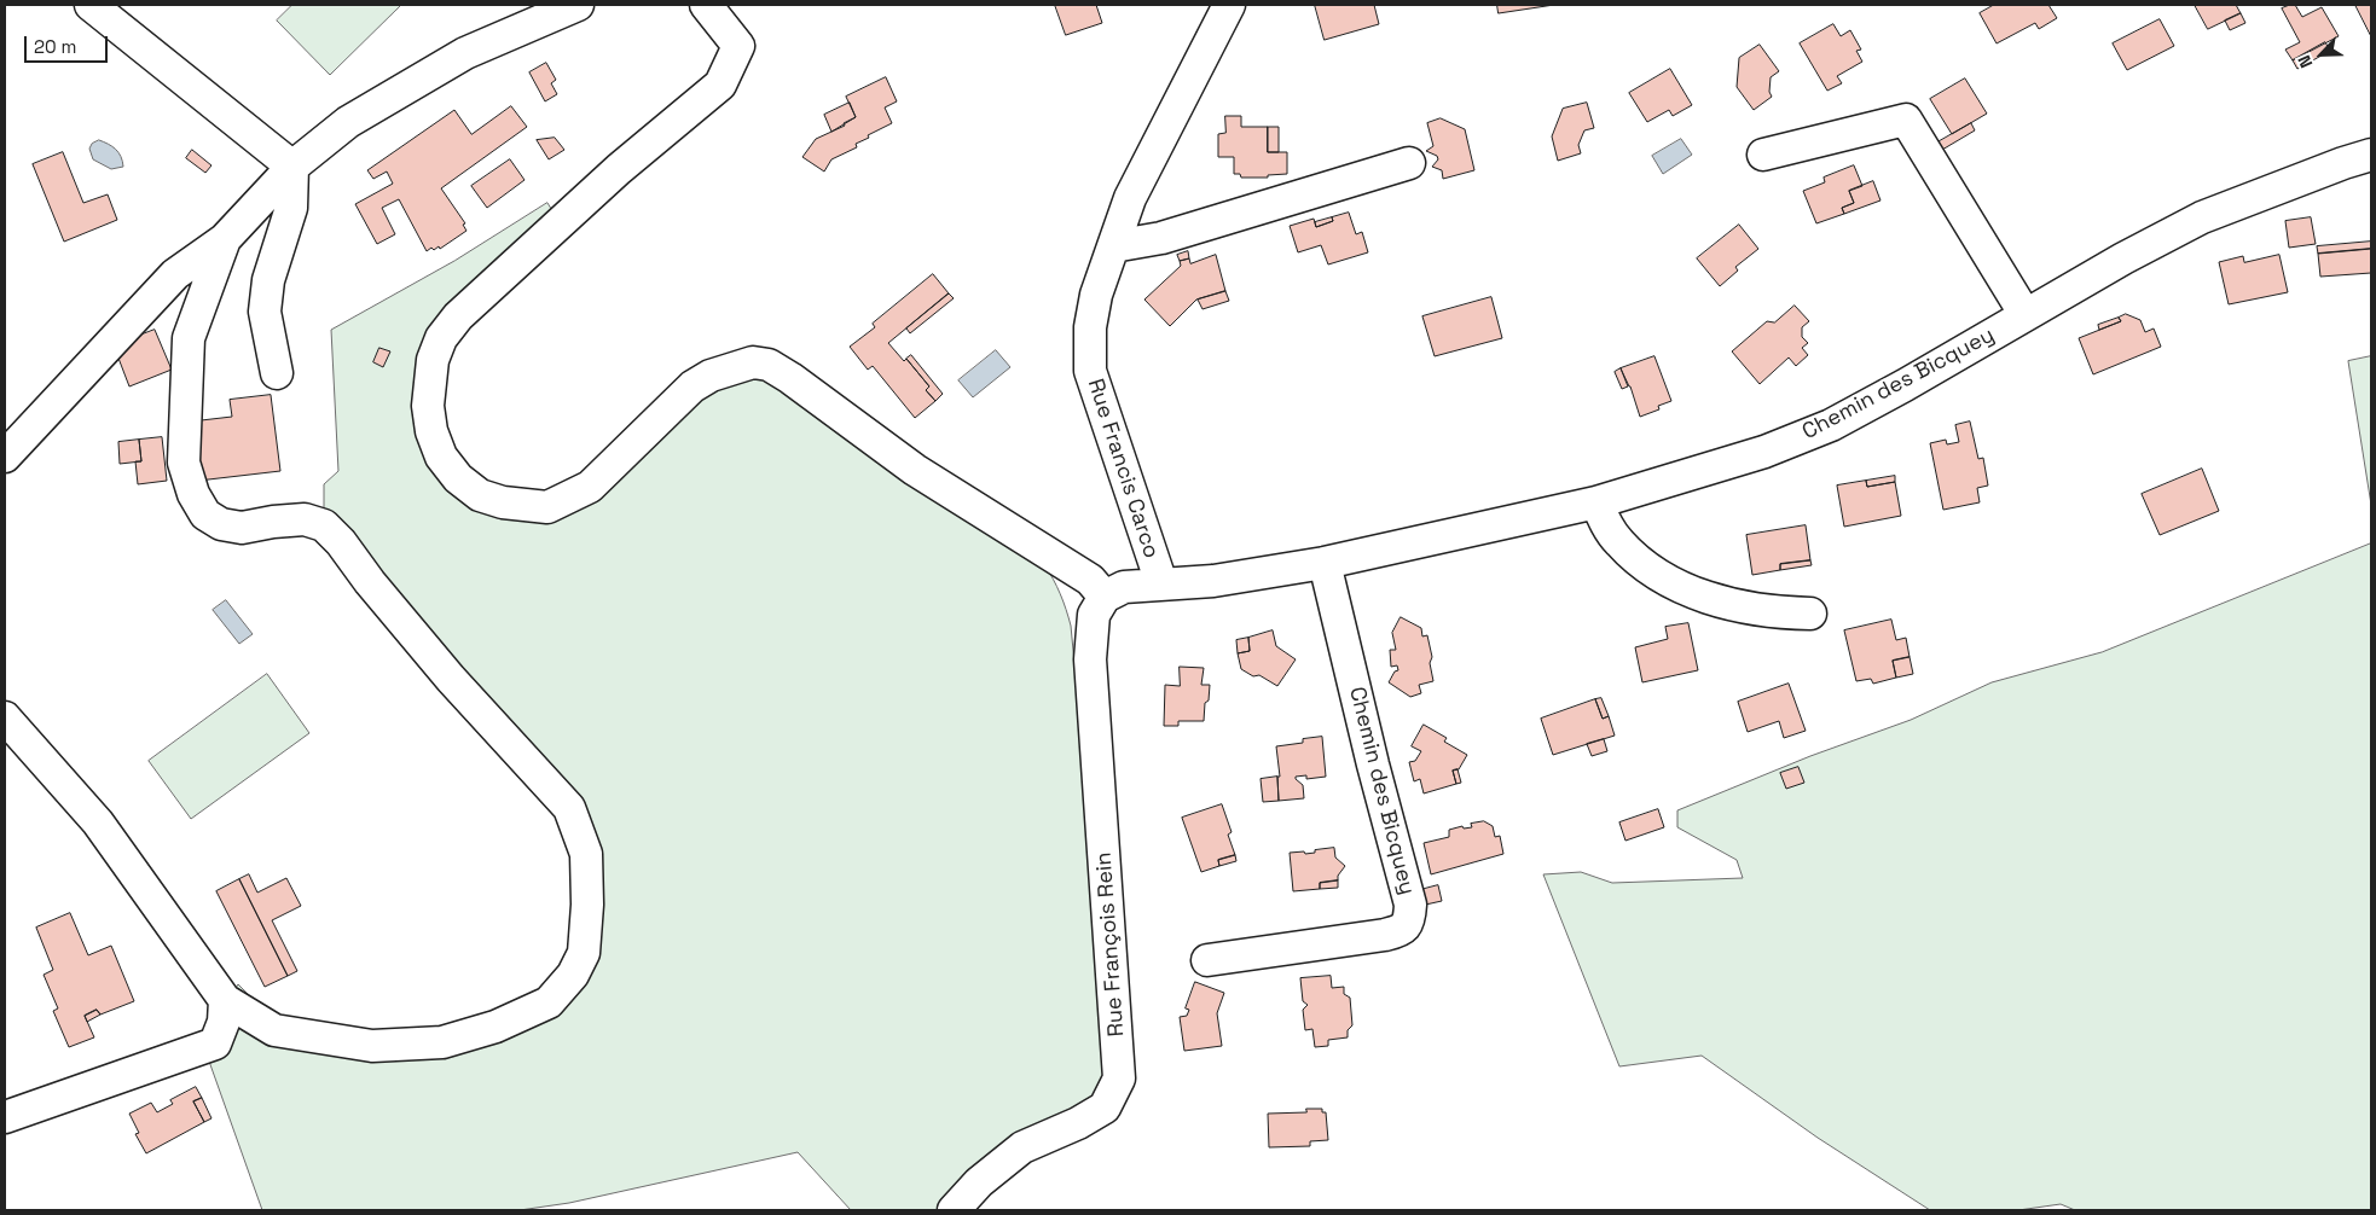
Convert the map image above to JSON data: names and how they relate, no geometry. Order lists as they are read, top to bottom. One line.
{"streets":{"street":["Chemin des Bicquey","Rue Francis Carco","Rue François Rein"]},"crossings":[["Chemin des Bicquey","Rue Francis Carco"],["Chemin des Bicquey","Rue François Rein"]],"scale_bar":"20 m","north":"bottom left"}
